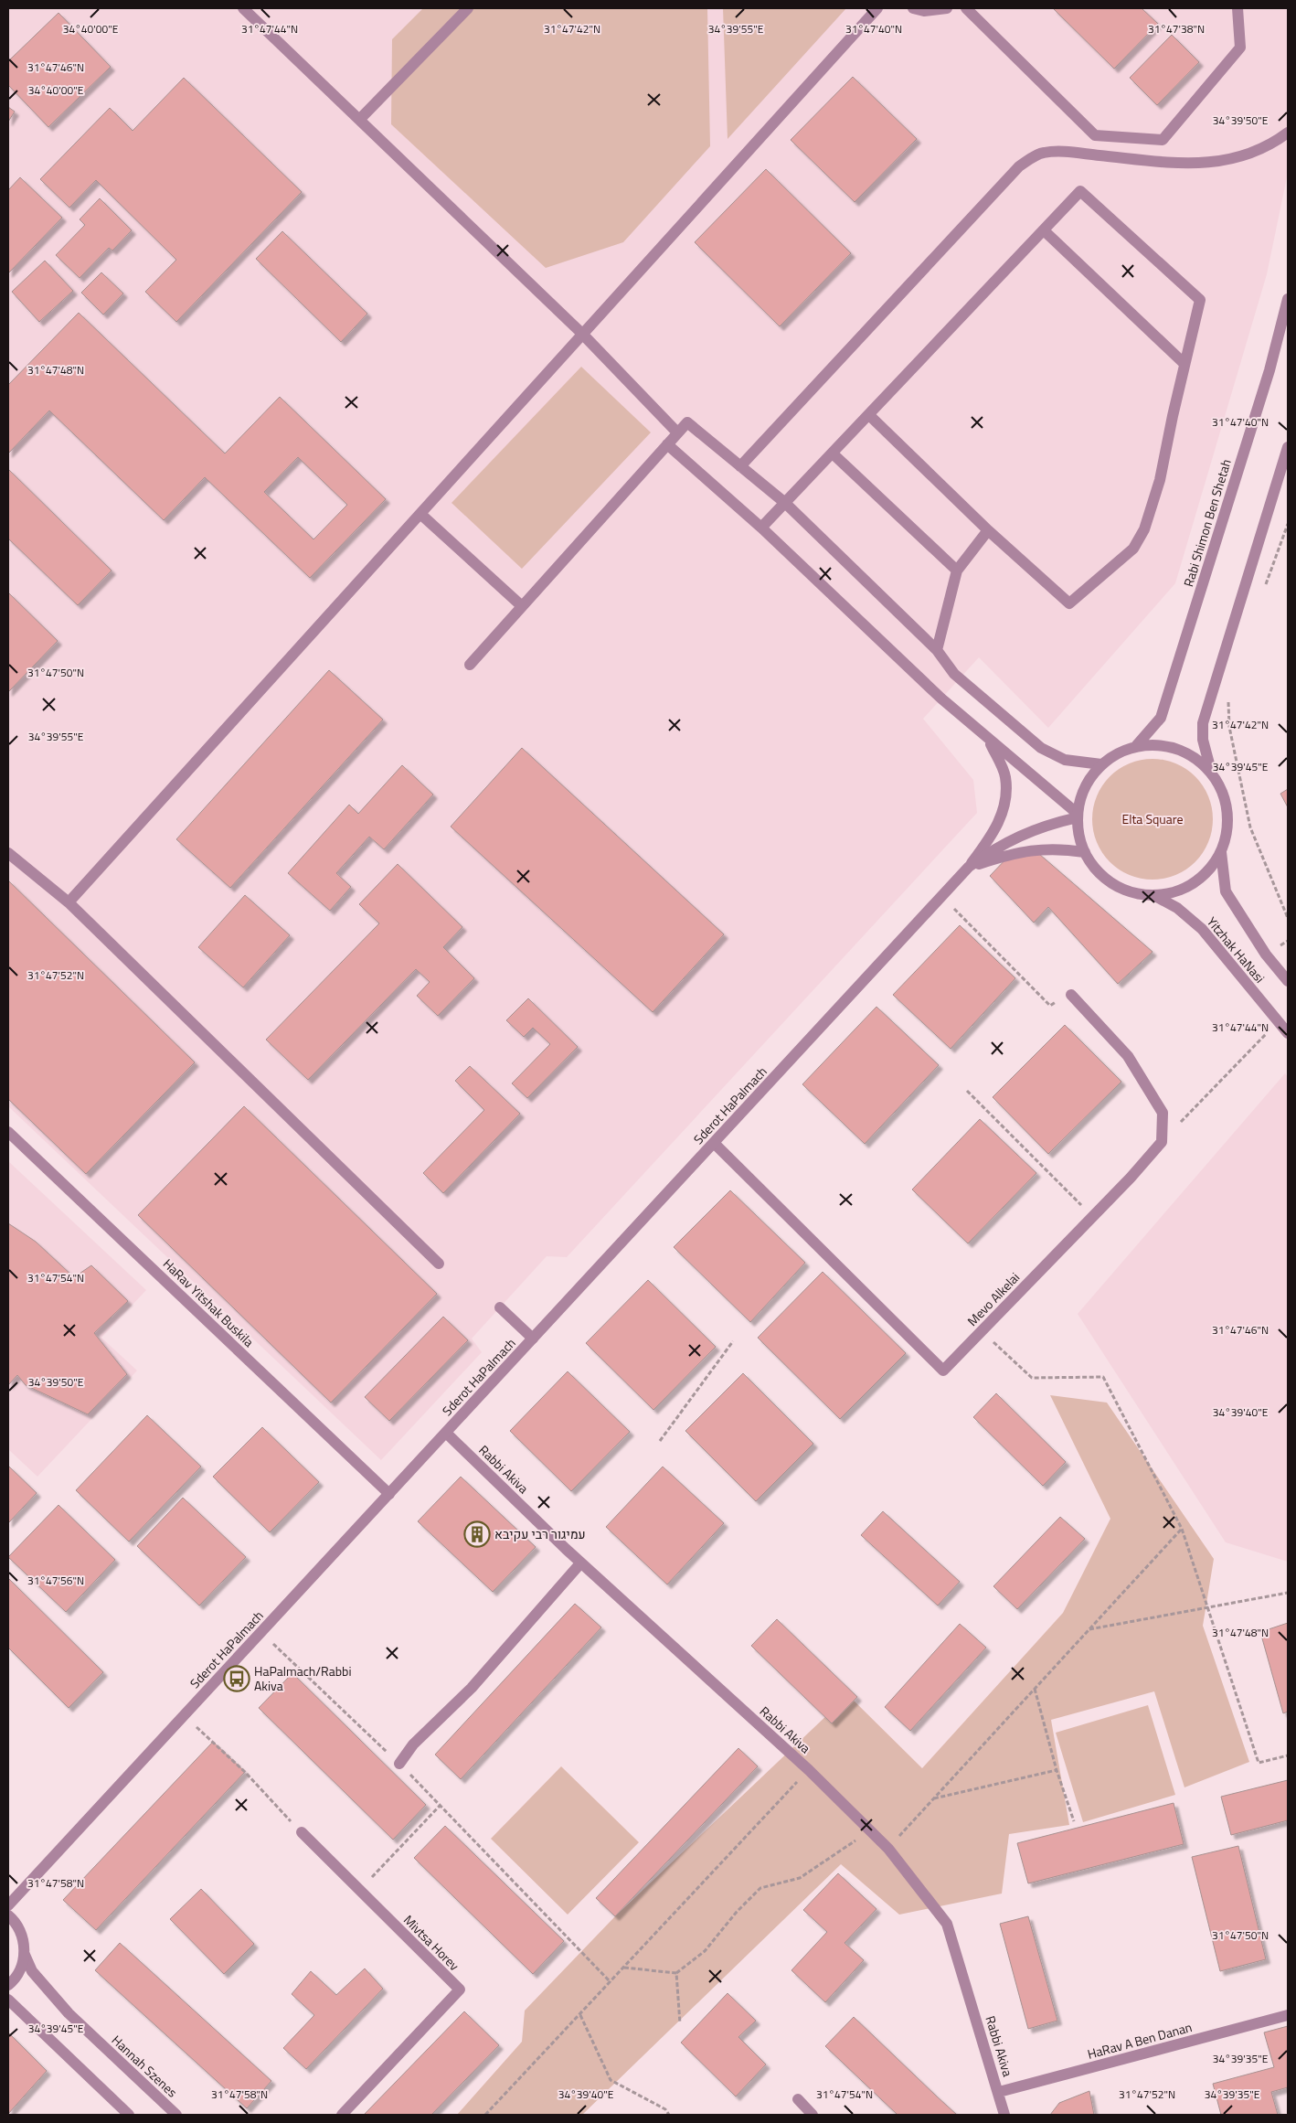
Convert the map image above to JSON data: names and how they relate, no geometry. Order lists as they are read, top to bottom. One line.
{"streets":{"street":["Rabi Shimon Ben Shetah","Yitzhak HaNasi","Sderot HaPalmach","Mevo Alkelai","HaRav Yitshak Buskila","Rabbi Akiva","Mivtsa Horev","HaRav A Ben Danan","Hannah Szenes"]},"crossings":[["Rabi Shimon Ben Shetah","Yitzhak HaNasi"],["Rabi Shimon Ben Shetah","Sderot HaPalmach"],["Yitzhak HaNasi","Sderot HaPalmach"],["Sderot HaPalmach","Mevo Alkelai"],["Sderot HaPalmach","HaRav Yitshak Buskila"],["Sderot HaPalmach","Rabbi Akiva"],["Rabbi Akiva","HaRav A Ben Danan"]],"parks":["Elta Square"],"places":{"building":["עמיגור רבי עקיבא"],"bus stop":["HaPalmach/Rabbi Akiva"]},"coordinates":["34°40'00\"E","31°47'44\"N","31°47'42\"N","34°39'55\"E","31°47'40\"N","31°47'38\"N","31°47'46\"N","34°39'50\"E","31°47'48\"N","31°47'50\"N","34°39'45\"E","31°47'52\"N","31°47'54\"N","34°39'40\"E","31°47'56\"N","31°47'58\"N","34°39'35\"E"]}
